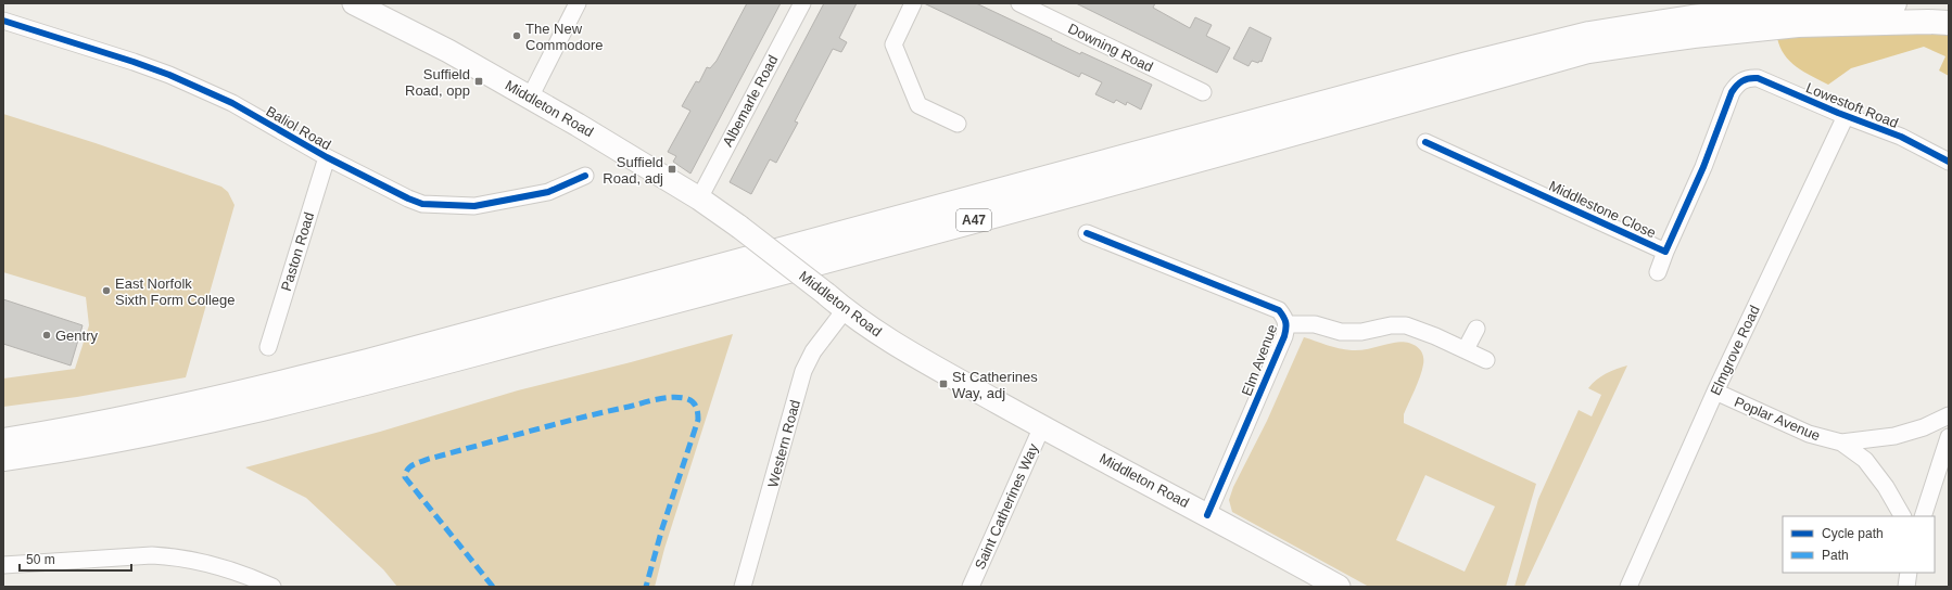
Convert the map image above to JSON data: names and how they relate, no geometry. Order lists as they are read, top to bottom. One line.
{"streets":{"highway":["A47"],"main road":["Middleton Road"],"street":["Downing Road","Albemarle Road","Lowestoft Road","Baliol Road","Middlestone Close","Paston Road","Elmgrove Road","Elm Avenue","Poplar Avenue","Western Road","Saint Catherines Way"]},"crossings":[["Albemarle Road","Middleton Road"],["Lowestoft Road","Middlestone Close"],["Lowestoft Road","Elmgrove Road"],["Middleton Road","Elm Avenue"],["Middleton Road","Western Road"],["Middleton Road","Saint Catherines Way"],["Baliol Road","Paston Road"],["Elmgrove Road","Poplar Avenue"]],"places":{"other":["The New Commodore","East Norfolk Sixth Form College","Gentry"],"transit":["Suffield Road, opp","Suffield Road, adj","St Catherines Way, adj"]},"legend":["Cycle path","Path"],"scale_bar":"50 m"}
